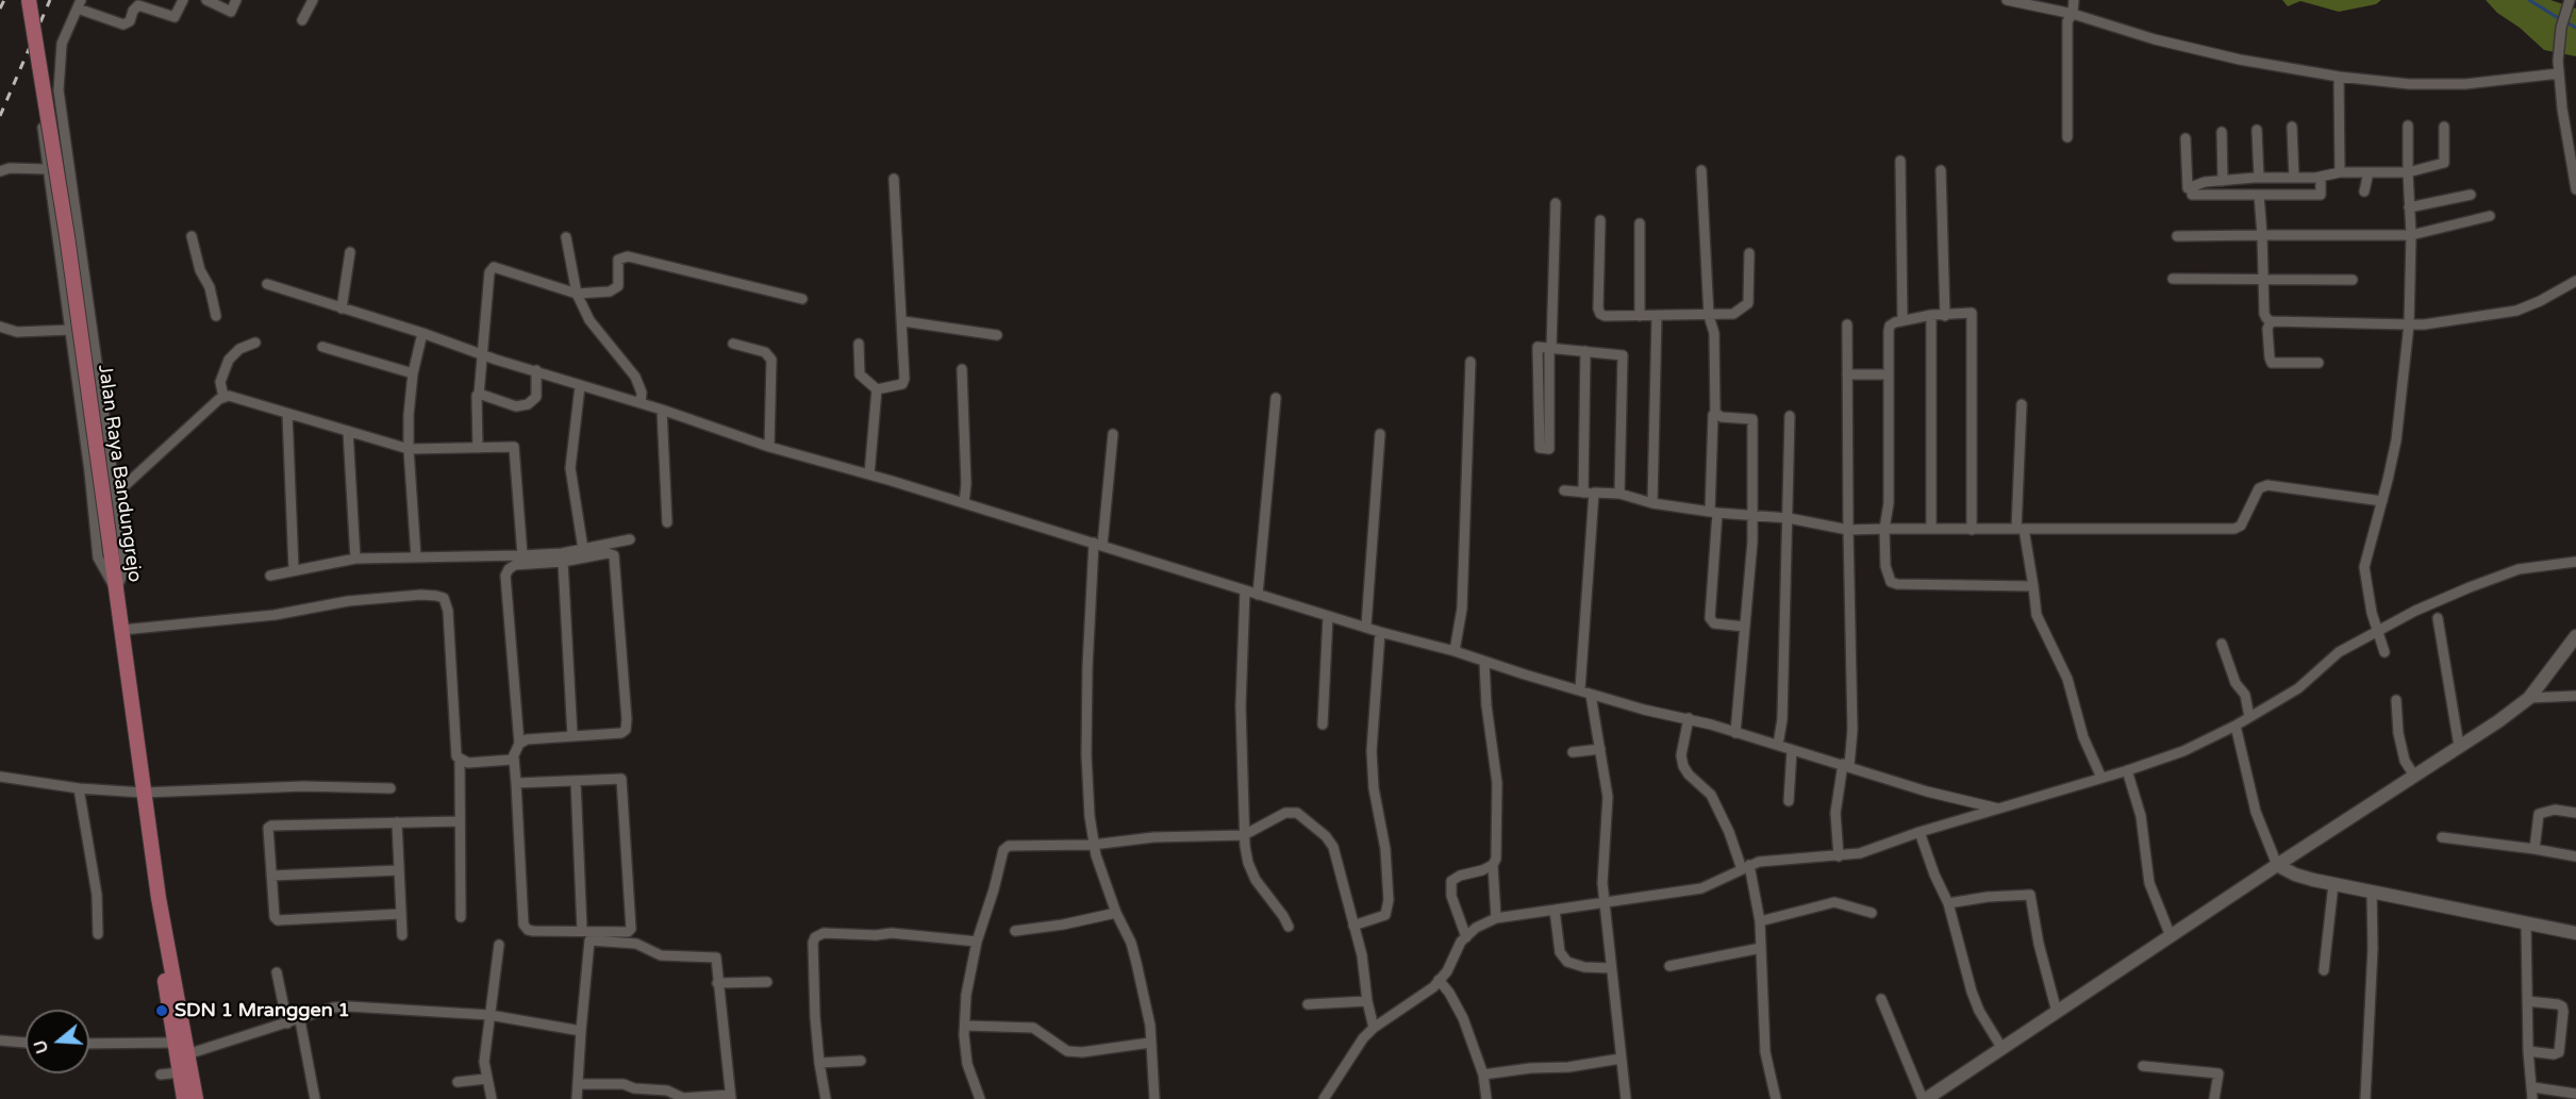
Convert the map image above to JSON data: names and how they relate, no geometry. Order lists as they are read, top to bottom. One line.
{"streets":{"main road":["Jalan Raya Bandungrejo"]},"places":["SDN 1 Mranggen 1"],"north":"left"}
